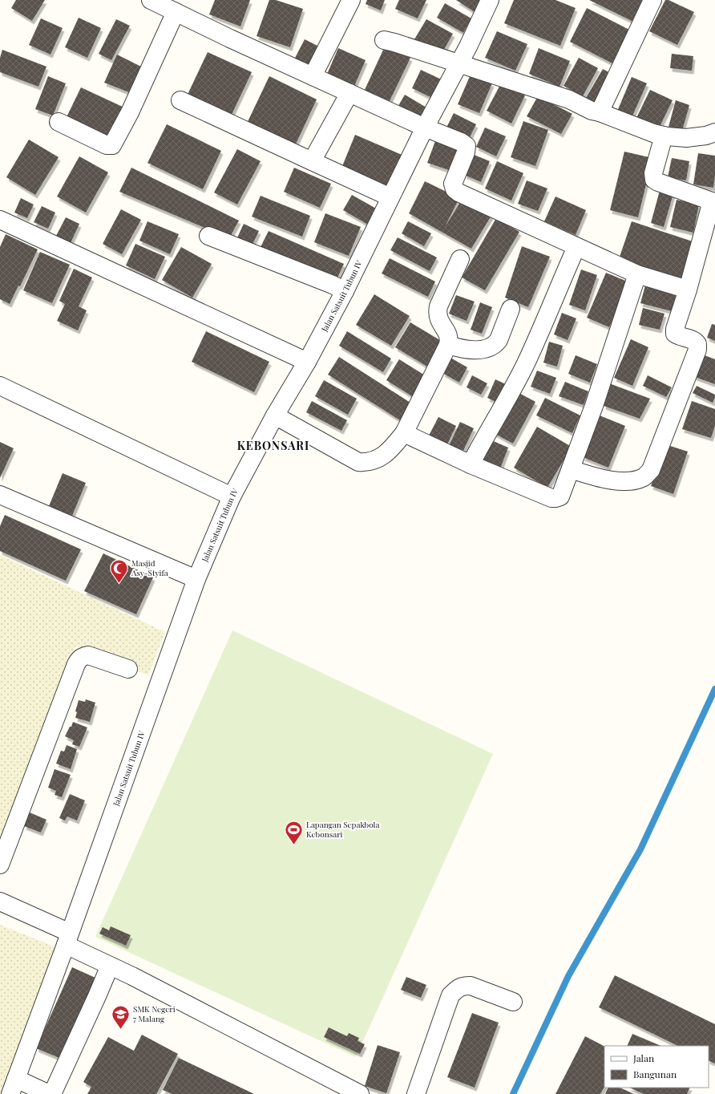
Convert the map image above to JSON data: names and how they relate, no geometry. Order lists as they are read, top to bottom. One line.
{"streets":{"street":["Jalan Satsuit Tubun IV"]},"districts":["KEBONSARI"],"places":{"mosque":["Masjid Asy-Styifa"],"sports":["Lapangan Sepakbola Kebonsari"],"school or university":["SMK Negeri 7 Malang"]},"legend":["Jalan","Bangunan"]}
